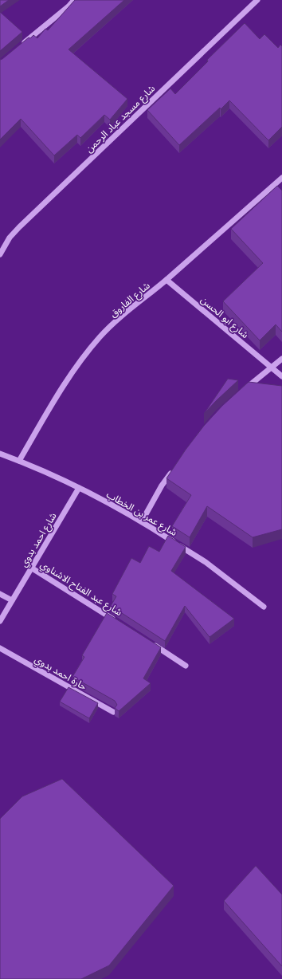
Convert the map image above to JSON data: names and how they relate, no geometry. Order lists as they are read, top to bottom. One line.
{"streets":{"street":["شارع مسجد عباد الرحمن","شارع الفاروق","شارع ابو الحسن","شارع عمر بن الخطاب","شارع احمد بدوي","شارع عبد الفتاح الاشناوي","حارة احمد بدوي"]},"crossings":[["شارع الفاروق","شارع ابو الحسن"],["شارع الفاروق","شارع عمر بن الخطاب"],["شارع عمر بن الخطاب","شارع احمد بدوي"],["شارع احمد بدوي","شارع عبد الفتاح الاشناوي"]]}
